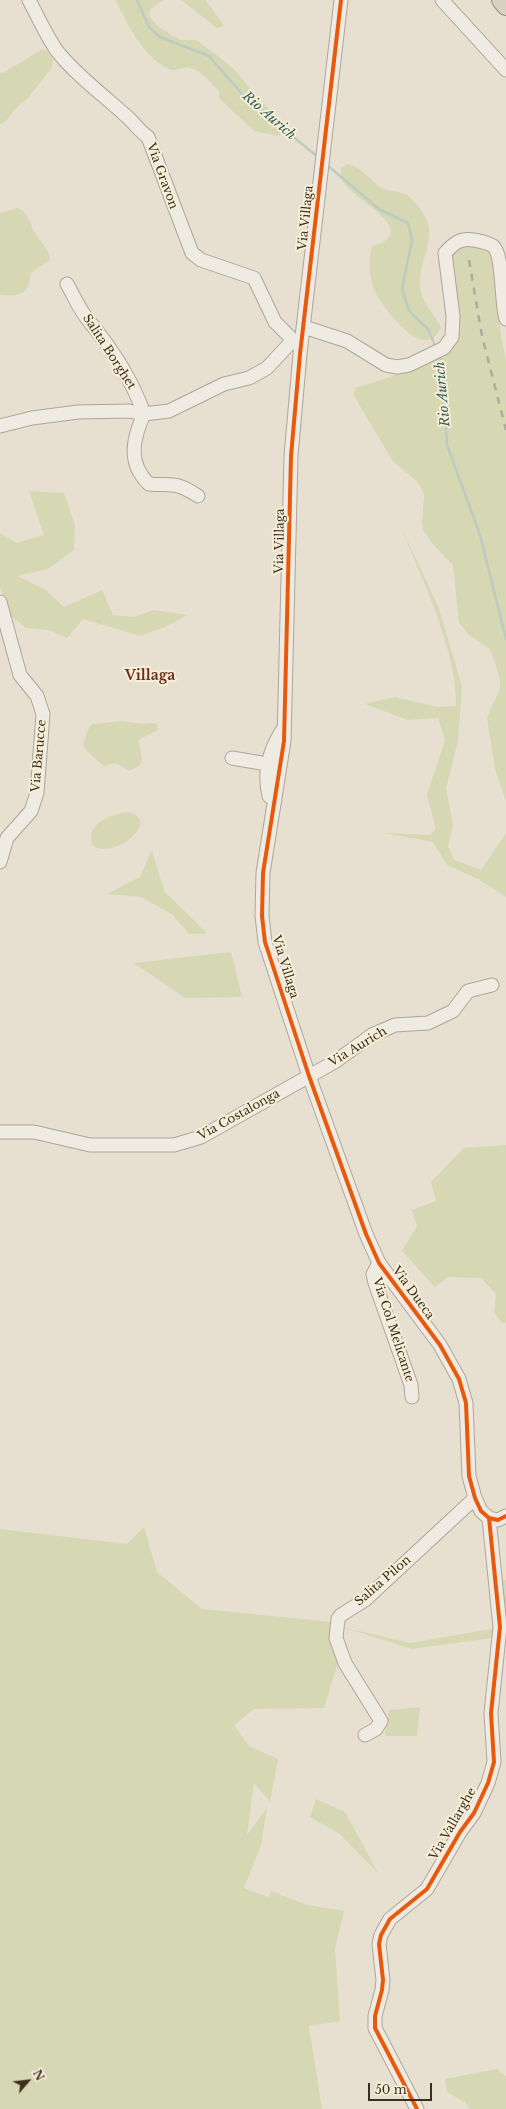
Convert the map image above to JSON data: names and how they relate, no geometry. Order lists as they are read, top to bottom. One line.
{"streets":{"street":["Via Gravon","Via Villaga","Salita Borghet","Via Barucce","Via Aurich","Via Costalonga","Via Dueca","Via Col Melicante","Salita Pilon","Via Vallarghe"]},"crossings":[["Via Gravon","Via Villaga"],["Via Villaga","Via Aurich"],["Via Villaga","Via Costalonga"],["Via Villaga","Via Dueca"],["Via Aurich","Via Costalonga"],["Via Aurich","Via Dueca"],["Via Costalonga","Via Dueca"],["Via Dueca","Via Col Melicante"],["Via Dueca","Salita Pilon"],["Via Dueca","Via Vallarghe"]],"districts":["Villaga"],"water":["Rio Aurich"],"scale_bar":"50 m","north":"top right"}
